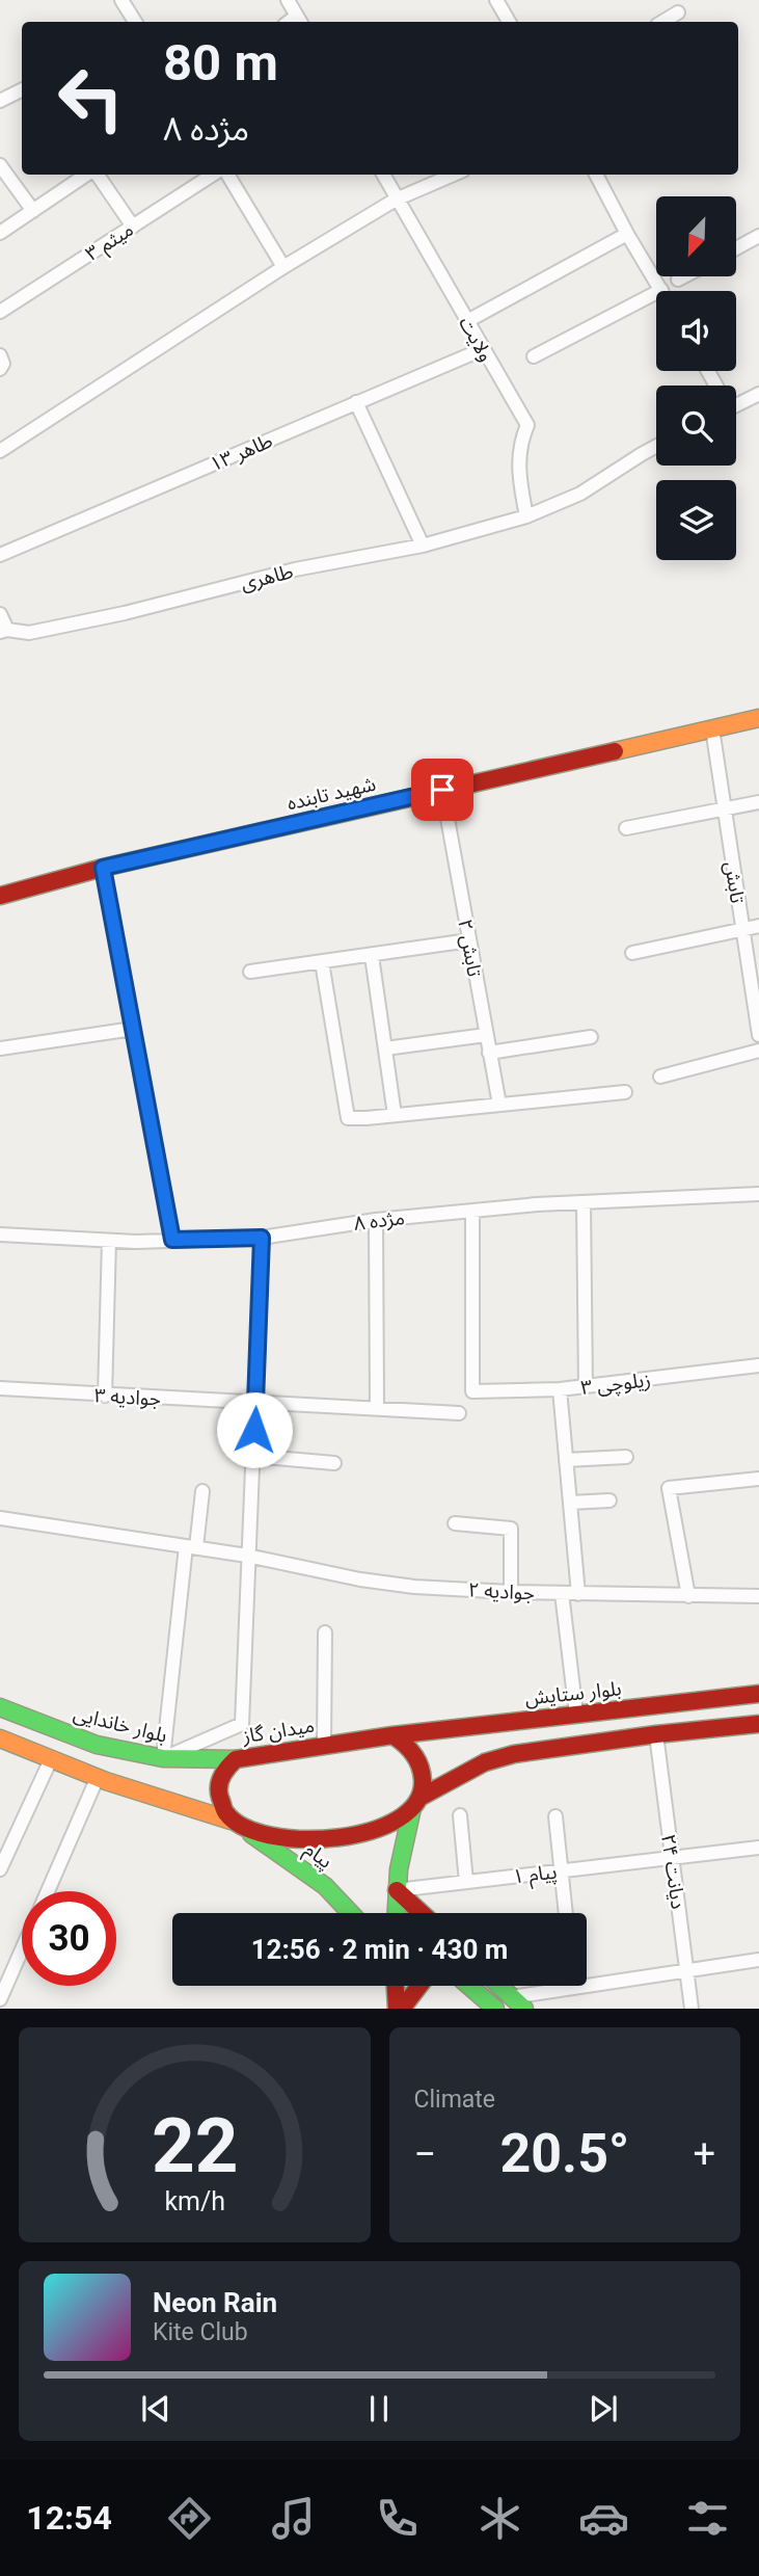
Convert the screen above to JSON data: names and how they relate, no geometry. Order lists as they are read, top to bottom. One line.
{"streets":{"main road":["شهید تابنده","بلوار ستایش","بلوار خاندایی","میدان گاز","پیام"],"street":["میثم ۳","ولایت","طاهر ۱۳","طاهری","تابش","تابش ۲","مژده ۸","زیلوچی ۳","جوادیه ۳","جوادیه ۲","دیانت ۲۴","پیام ۱"]},"crossings":[["ولایت","طاهر ۱۳"],["ولایت","طاهری"],["شهید تابنده","تابش"],["شهید تابنده","تابش ۲"],["مژده ۸","زیلوچی ۳"],["بلوار ستایش","میدان گاز"],["بلوار خاندایی","میدان گاز"],["میدان گاز","پیام"],["دیانت ۲۴","پیام ۱"]],"north":"bottom left","page":{"turn":["80 m","مژده ۸"],"limit":"30","trip":"12:56 · 2 min · 430 m","tile":"Climate","heat":["−","20.5°","+"],"song":["Neon Rain","Kite Club"],"tabs":"12:54","gauge":["22","km/h"]}}
